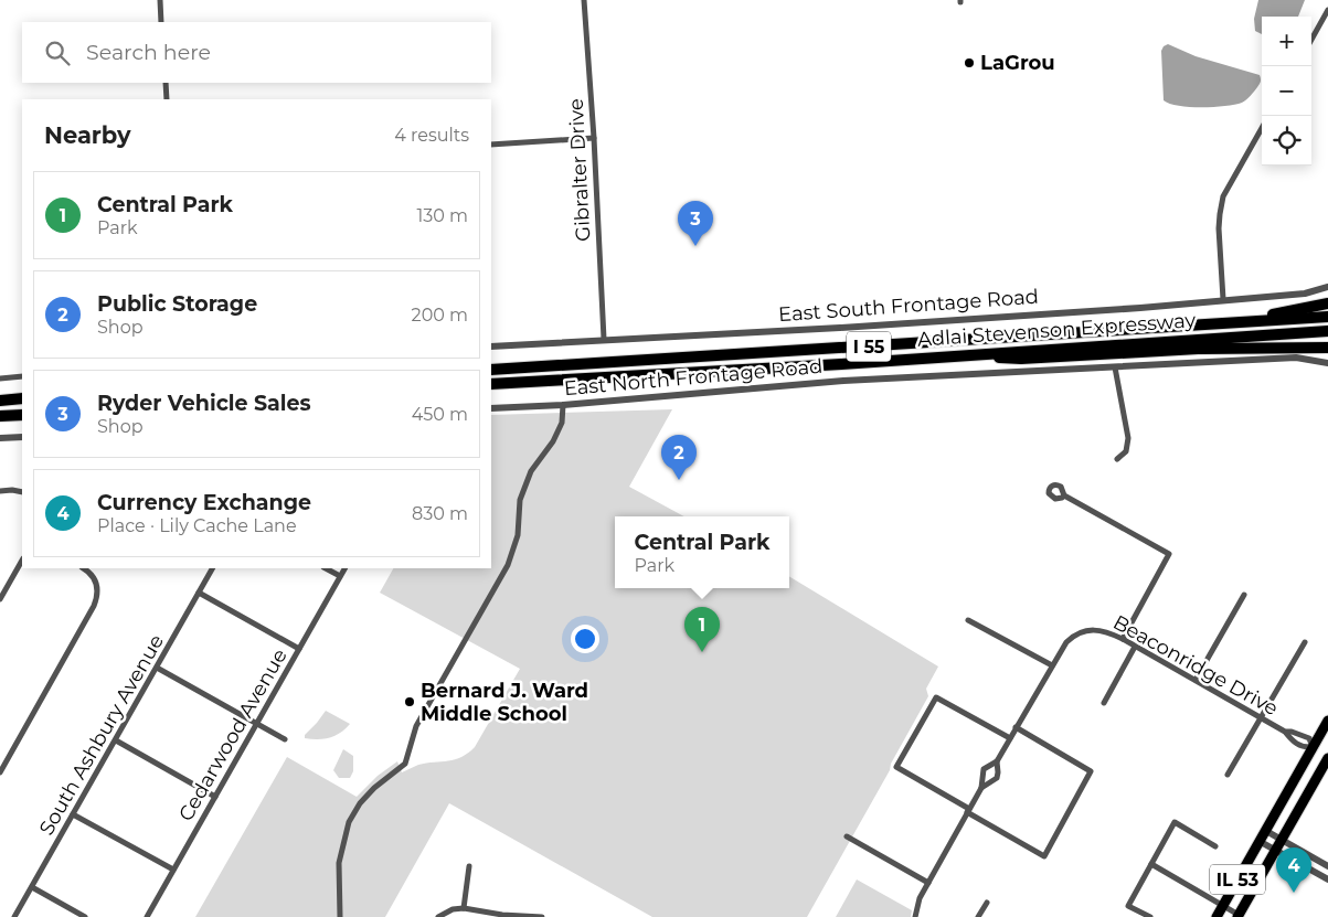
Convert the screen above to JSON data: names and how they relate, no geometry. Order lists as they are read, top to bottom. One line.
{"streets":{"highway":["Adlai Stevenson Expressway","I 55"],"main road":["IL 53"],"street":["Gibralter Drive","East South Frontage Road","East North Frontage Road","Beaconridge Drive","South Ashbury Avenue","Cedarwood Avenue"]},"crossings":[["Gibralter Drive","East South Frontage Road"],["Beaconridge Drive","IL 53"]],"places":["LaGrou","Bernard J. Ward Middle School"],"page":{"map_buttons":["+","−"],"search":"Search here","heading":["Nearby","4 results"],"list":[{"mark":"1","name":"Central Park","note":"Park","value":"130 m"},{"mark":"2","name":"Public Storage","note":"Shop","value":"200 m"},{"mark":"3","name":"Ryder Vehicle Sales","note":"Shop","value":"450 m"},{"mark":"4","name":"Currency Exchange","note":"Place · Lily Cache Lane","value":"830 m"}],"pins":["3","2","1","4"],"popup":["Central Park","Park"]}}
